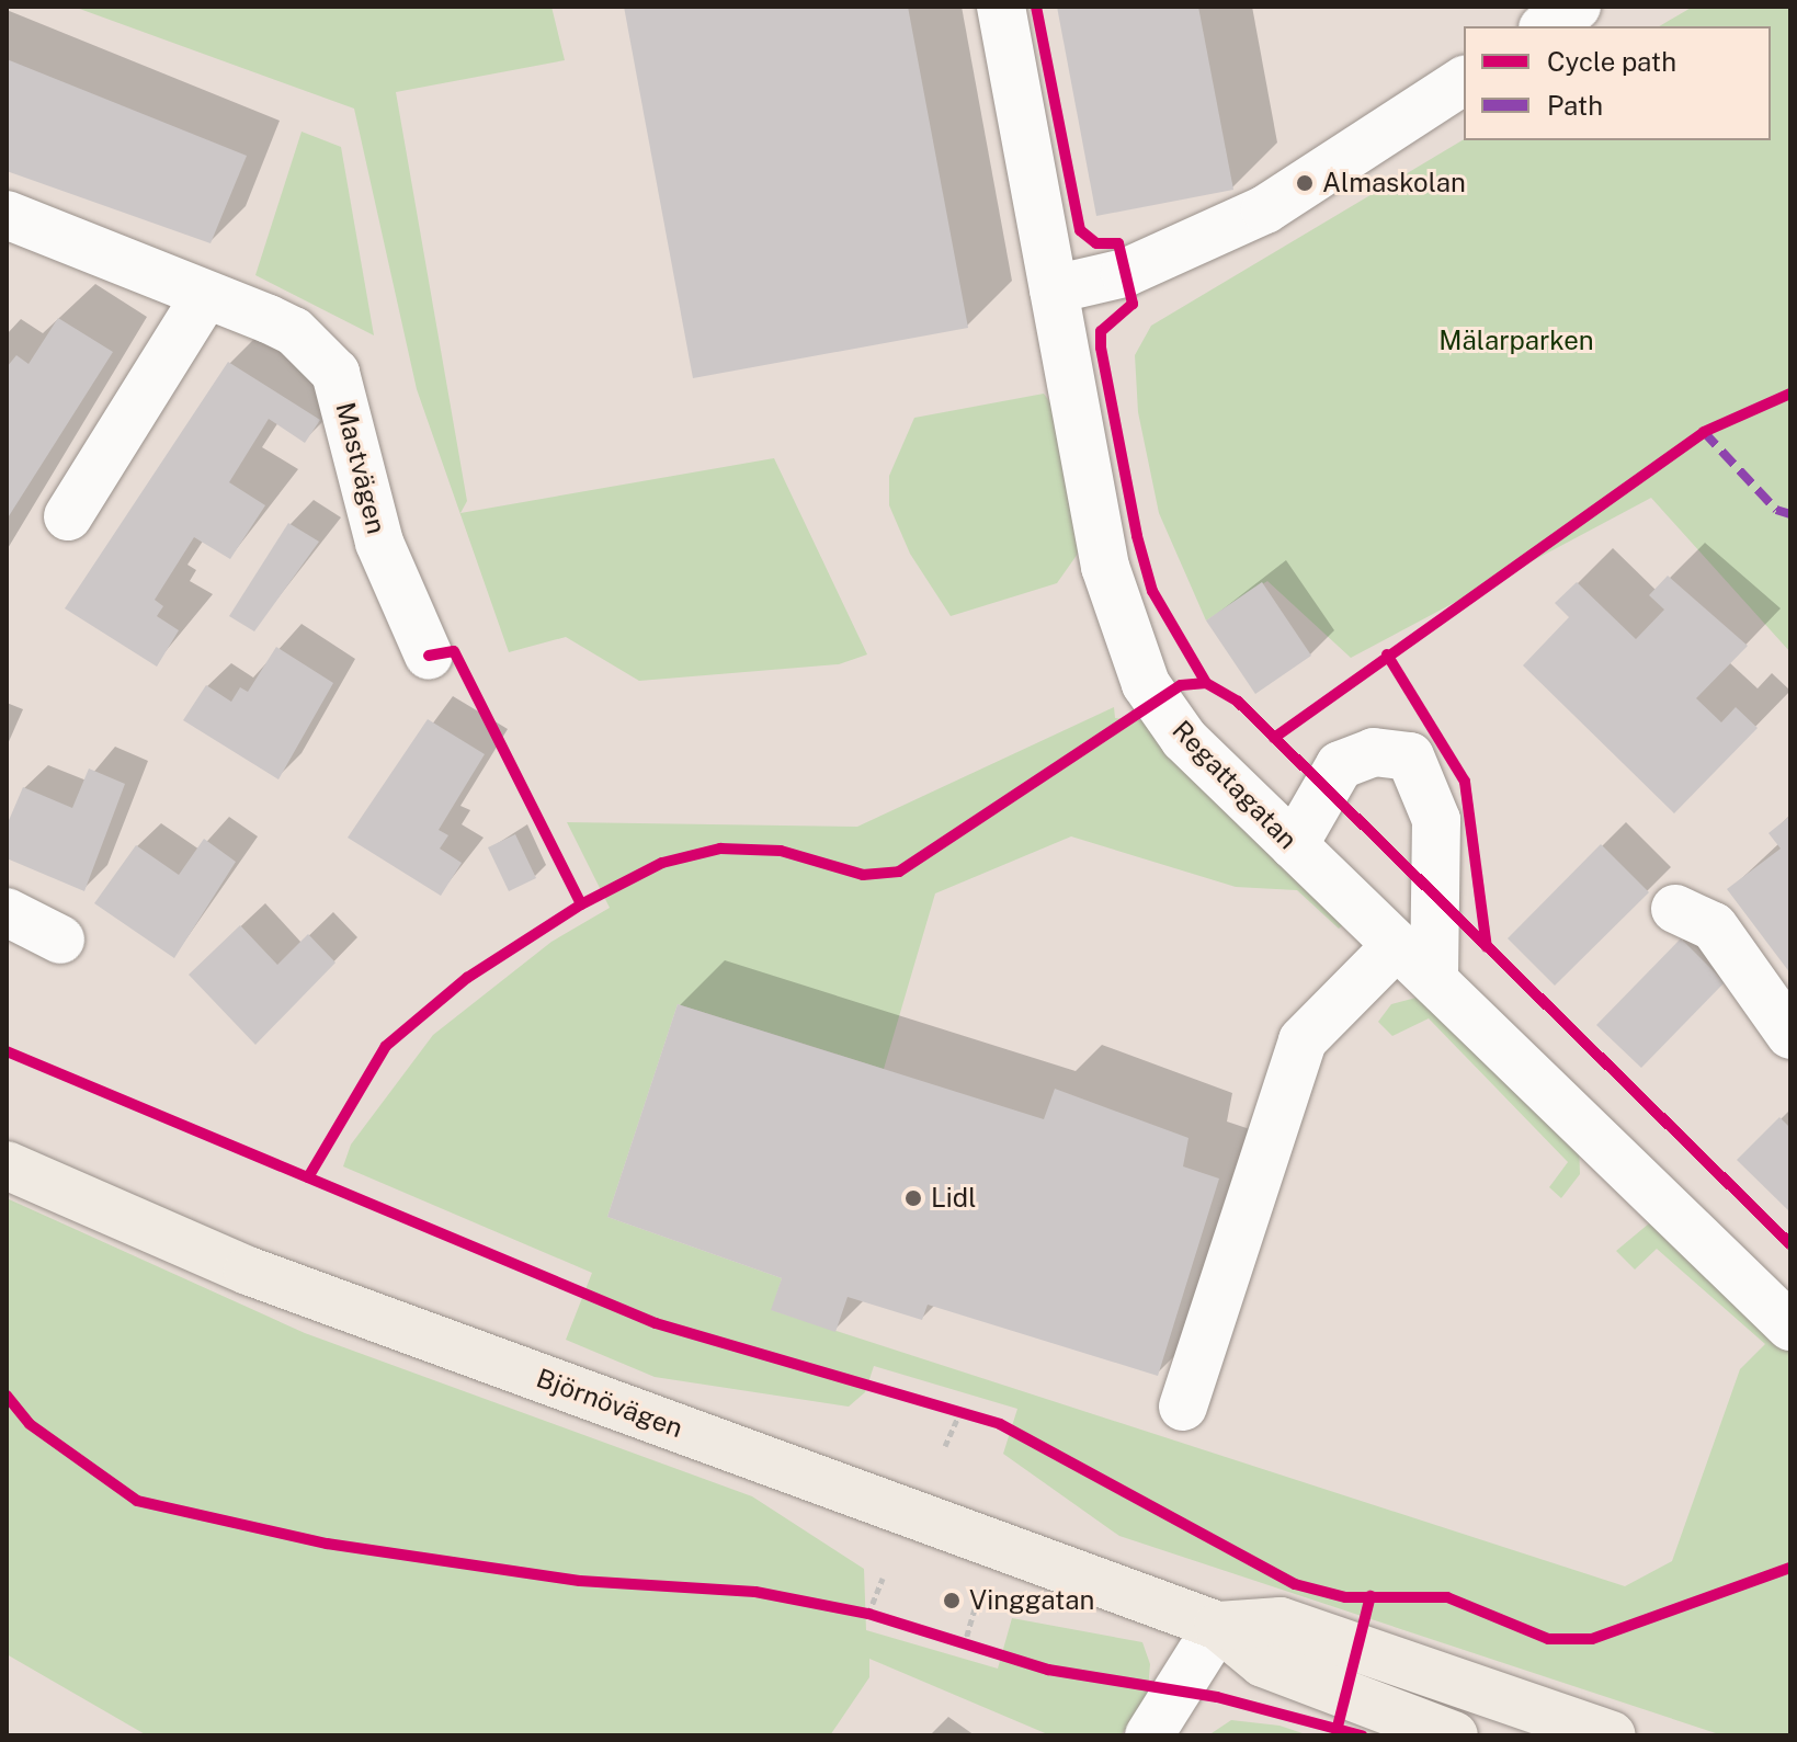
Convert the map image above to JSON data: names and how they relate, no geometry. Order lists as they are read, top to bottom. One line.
{"streets":{"main road":["Björnövägen"],"street":["Mastvägen","Regattagatan"]},"parks":["Mälarparken"],"places":["Almaskolan","Lidl","Vinggatan"],"legend":["Cycle path","Path"]}
